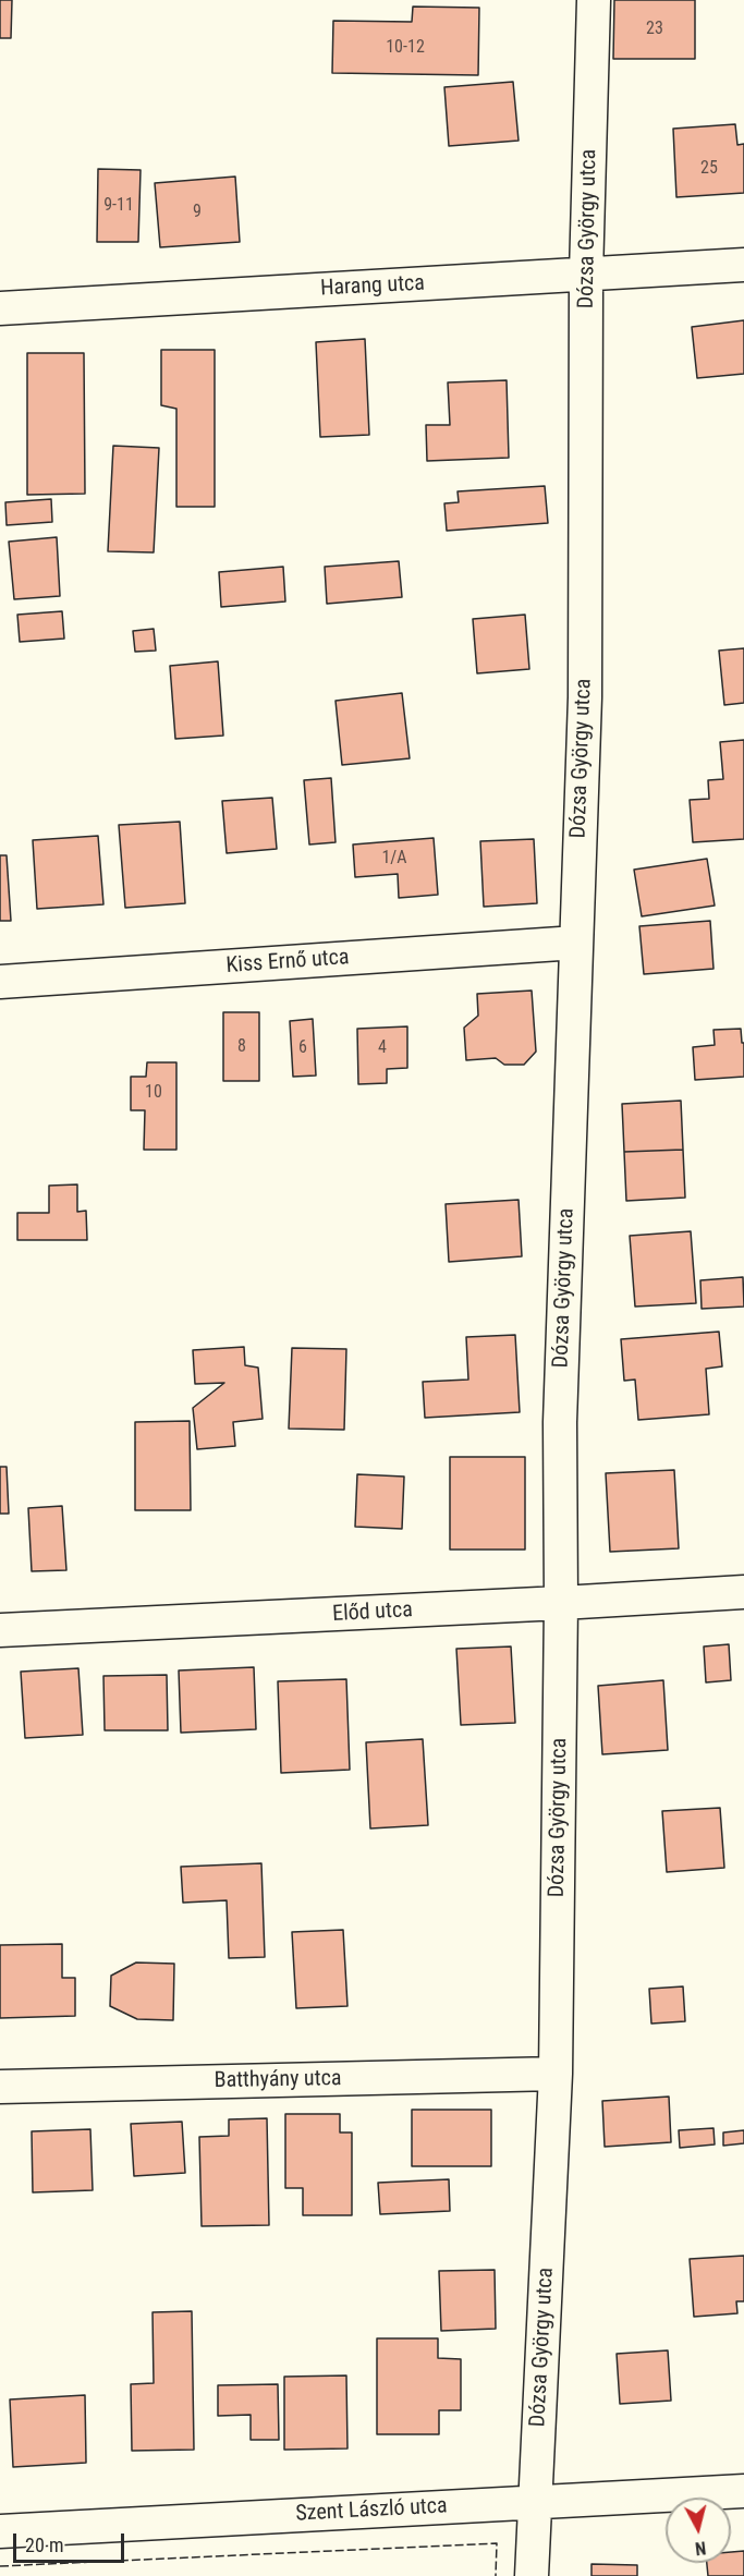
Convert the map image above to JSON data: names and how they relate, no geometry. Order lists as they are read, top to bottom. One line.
{"streets":{"street":["Dózsa György utca","Harang utca","Kiss Ernő utca","Előd utca","Batthyány utca","Szent László utca"]},"crossings":[["Dózsa György utca","Harang utca"],["Dózsa György utca","Kiss Ernő utca"],["Dózsa György utca","Előd utca"],["Dózsa György utca","Batthyány utca"],["Dózsa György utca","Szent László utca"]],"house_numbers":["23","10-12","25","9-11","9","1/A","8","6","4","10"],"scale_bar":"20 m","north":"bottom"}
